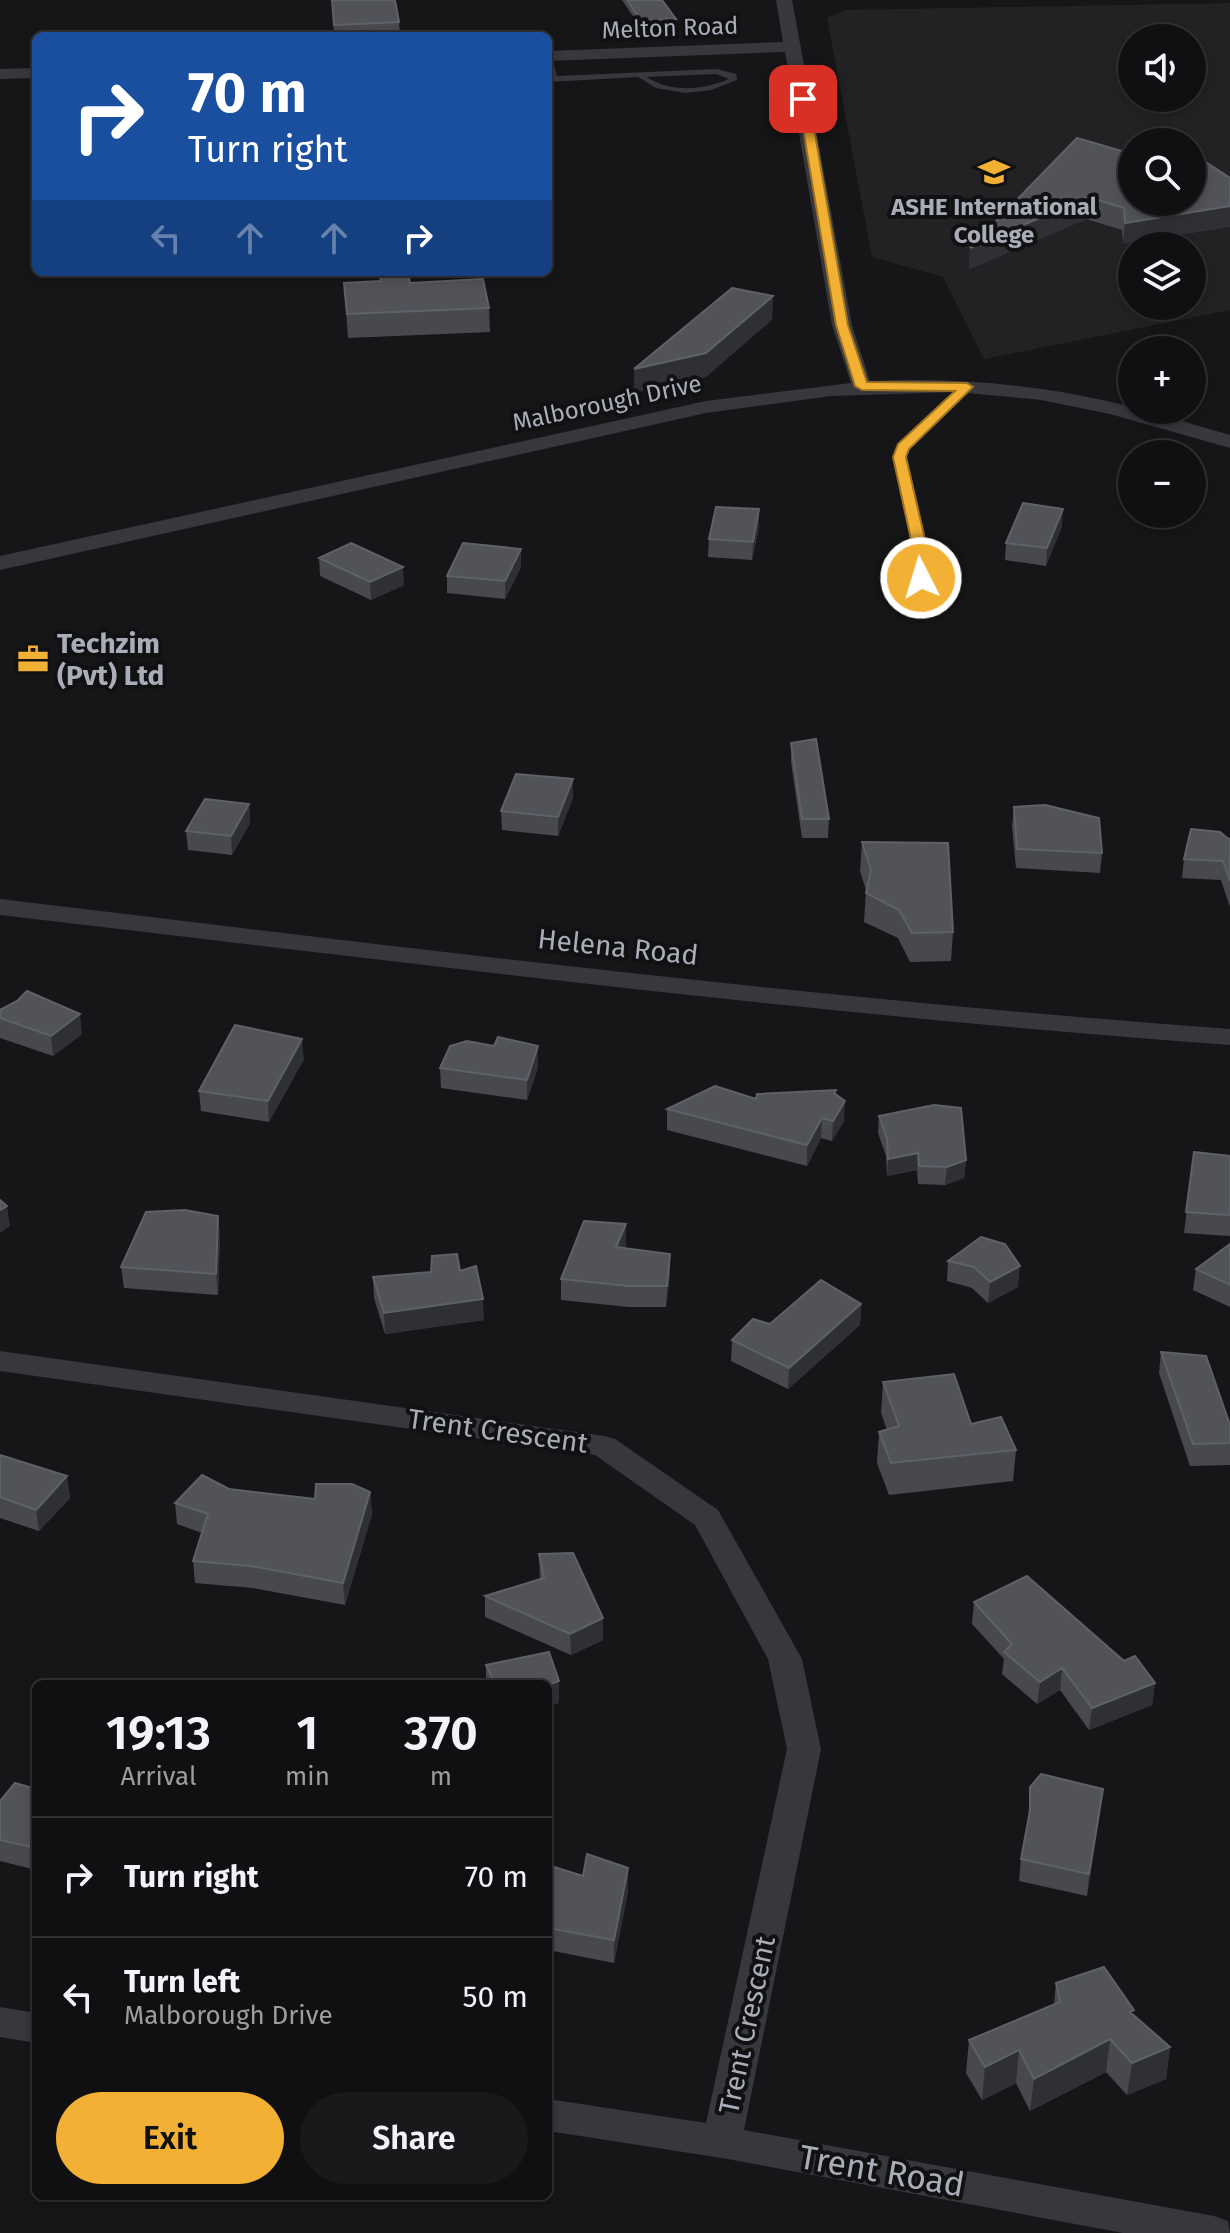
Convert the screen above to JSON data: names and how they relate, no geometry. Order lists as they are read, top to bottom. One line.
{"streets":{"street":["Melton Road","Malborough Drive","Helena Road","Trent Crescent","Trent Road"]},"crossings":[["Trent Crescent","Trent Road"]],"places":{"school or university":["ASHE International College"],"office":["Techzim (Pvt) Ltd"]},"page":{"map_buttons":["+","−"],"turn":["70 m","Turn right"],"eta":["19:13","Arrival","1","min","370","m"],"list":[{"name":"Turn right","value":"70 m"},{"name":"Turn left","note":"Malborough Drive","value":"50 m"}],"buttons":["Exit","Share"]}}
